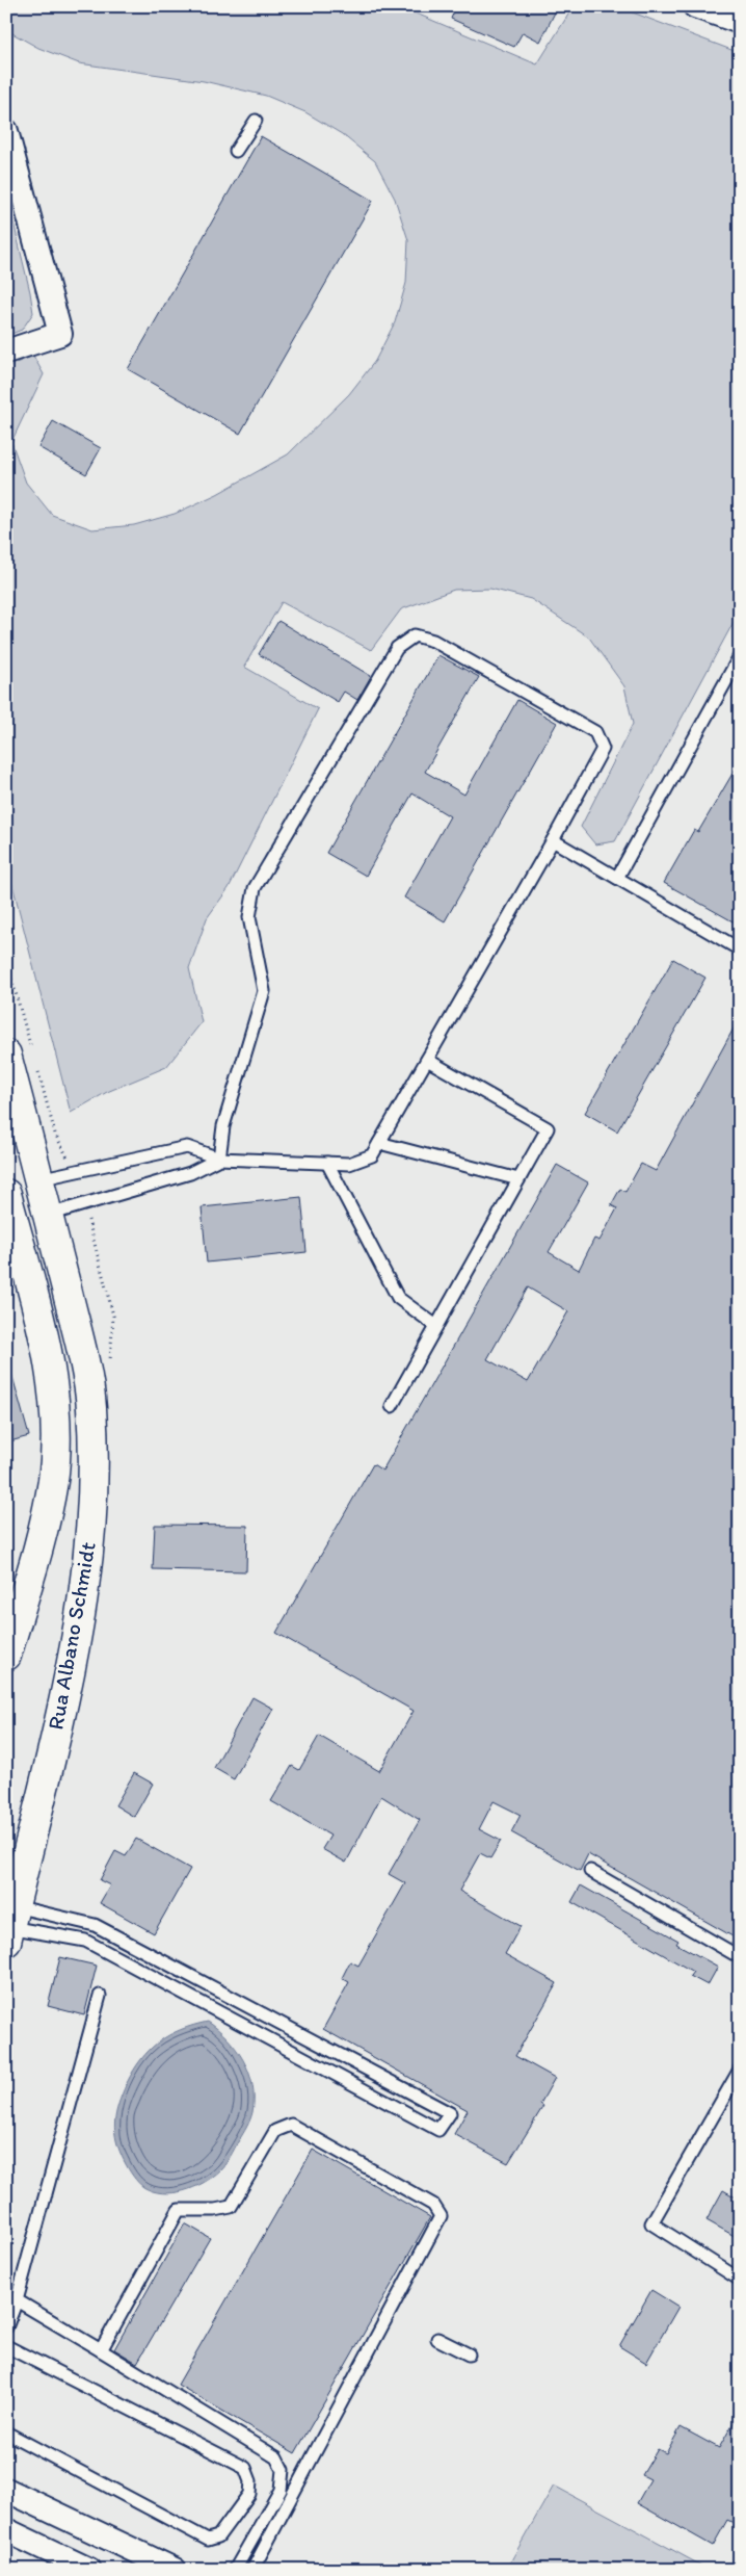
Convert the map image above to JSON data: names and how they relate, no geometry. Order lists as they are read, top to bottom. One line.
{"streets":{"main road":["Rua Albano Schmidt"]}}
